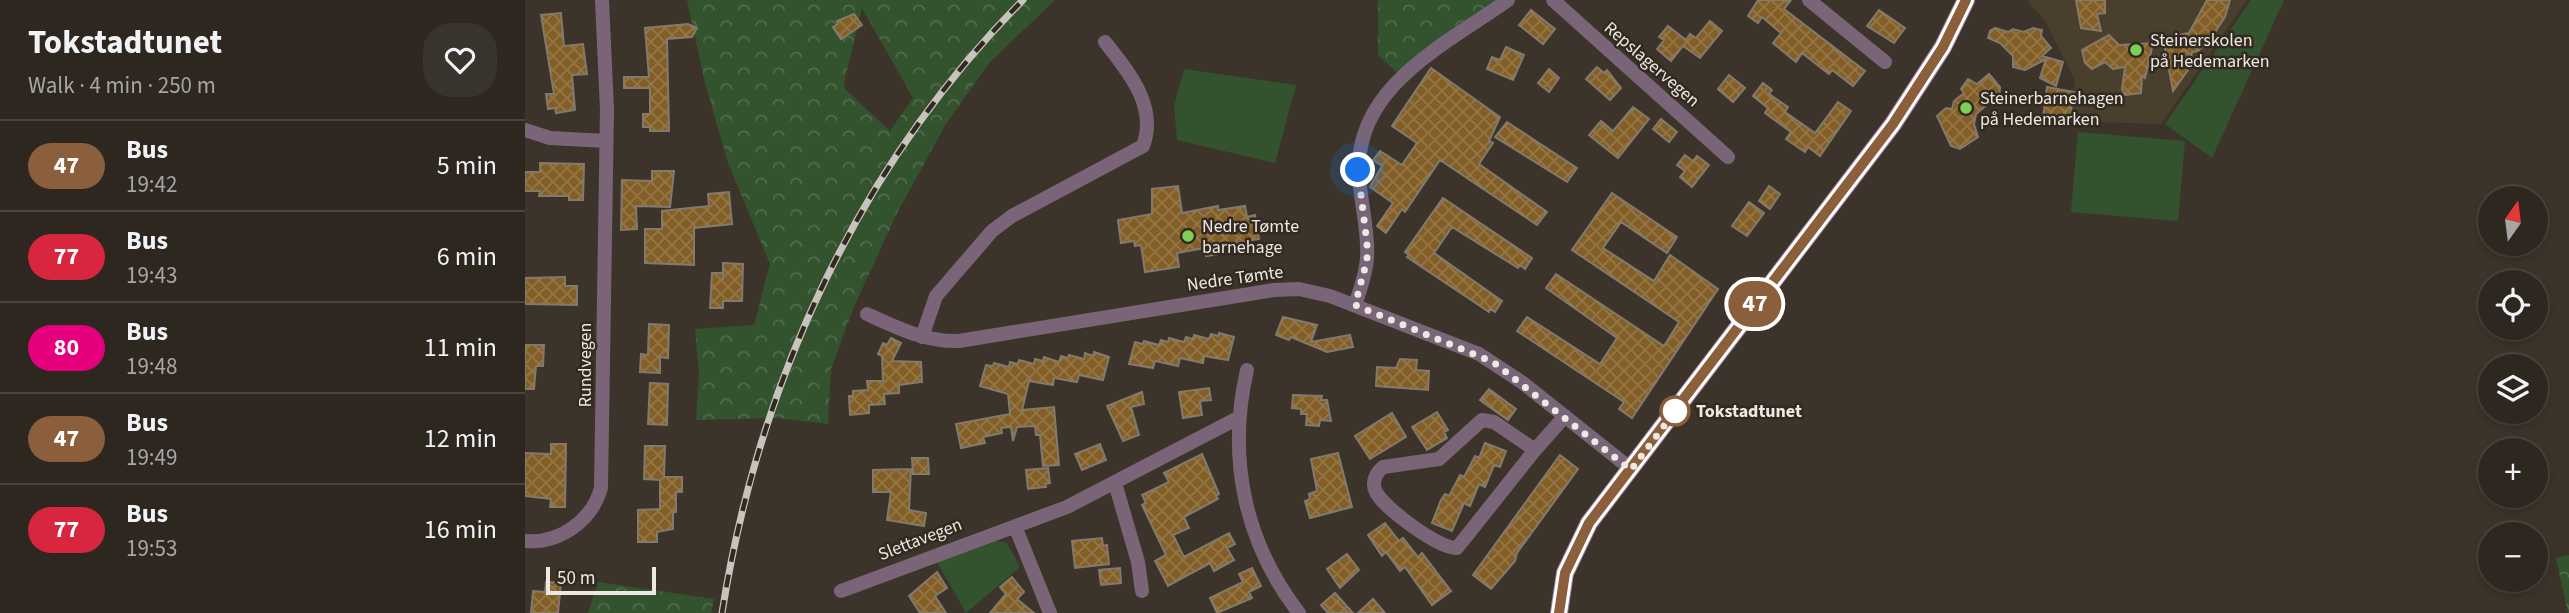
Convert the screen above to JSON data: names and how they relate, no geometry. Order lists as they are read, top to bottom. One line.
{"streets":{"street":["Repslagervegen","Nedre Tømte","Rundvegen","Slettavegen"]},"places":["Steinerskolen på Hedemarken","Steinerbarnehagen på Hedemarken","Nedre Tømte barnehage","Tokstadtunet"],"lines":["bus line 47"],"scale_bar":"50 m","north":"top","page":{"heading":["Tokstadtunet","Walk · 4 min · 250 m"],"on_map":"47","list":[{"mark":"47","name":"Bus","note":"19:42","value":"5 min"},{"mark":"77","name":"Bus","note":"19:43","value":"6 min"},{"mark":"80","name":"Bus","note":"19:48","value":"11 min"},{"mark":"47","name":"Bus","note":"19:49","value":"12 min"},{"mark":"77","name":"Bus","note":"19:53","value":"16 min"}],"map_buttons":["+","−"],"scale":"50 m"}}
